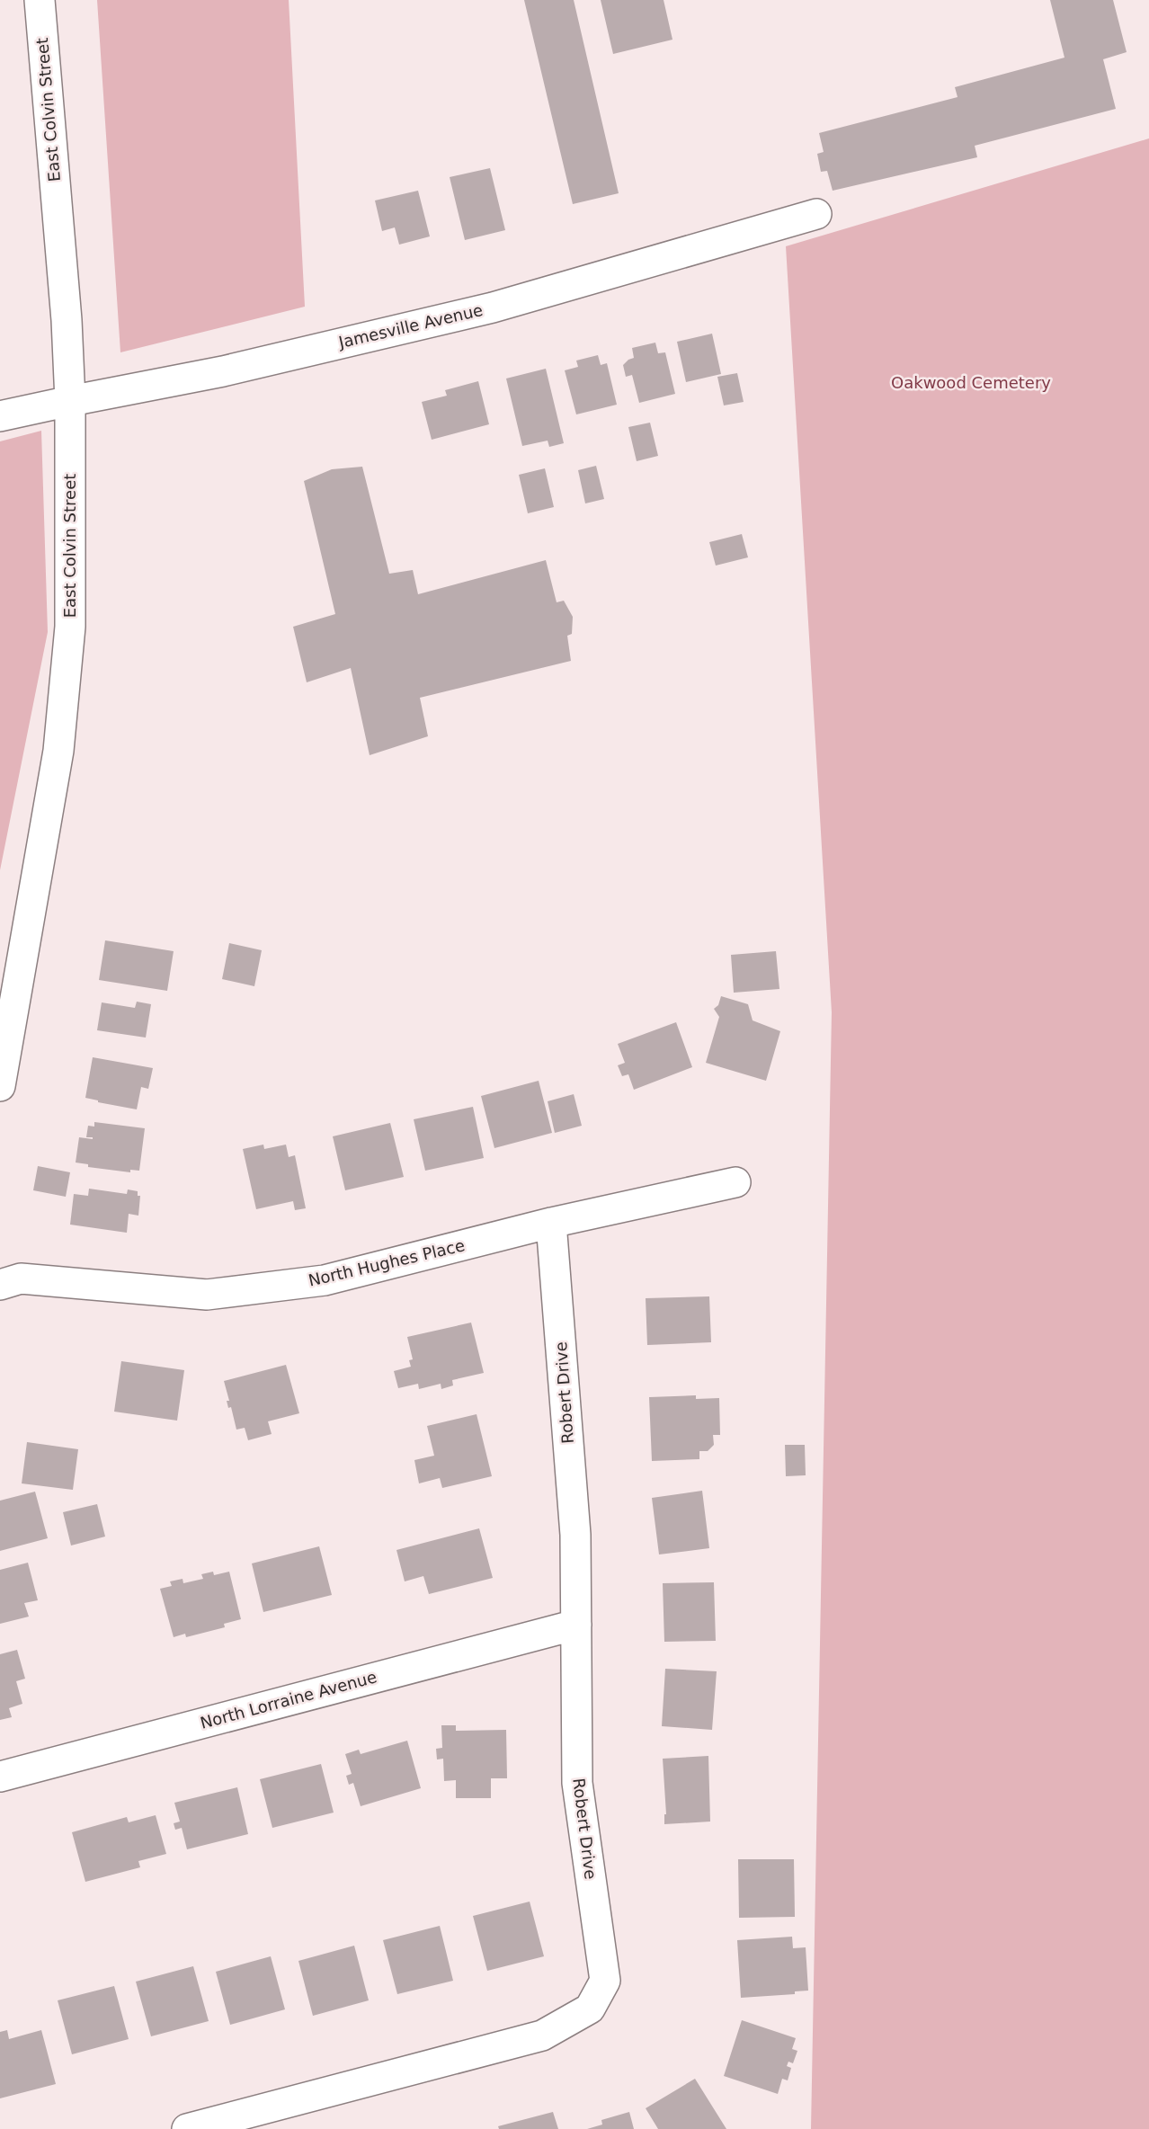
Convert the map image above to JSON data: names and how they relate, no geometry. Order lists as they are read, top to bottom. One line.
{"streets":{"street":["East Colvin Street","Jamesville Avenue","North Hughes Place","Robert Drive","North Lorraine Avenue"]},"crossings":[["East Colvin Street","Jamesville Avenue"],["North Hughes Place","Robert Drive"],["Robert Drive","North Lorraine Avenue"]],"parks":["Oakwood Cemetery"]}
